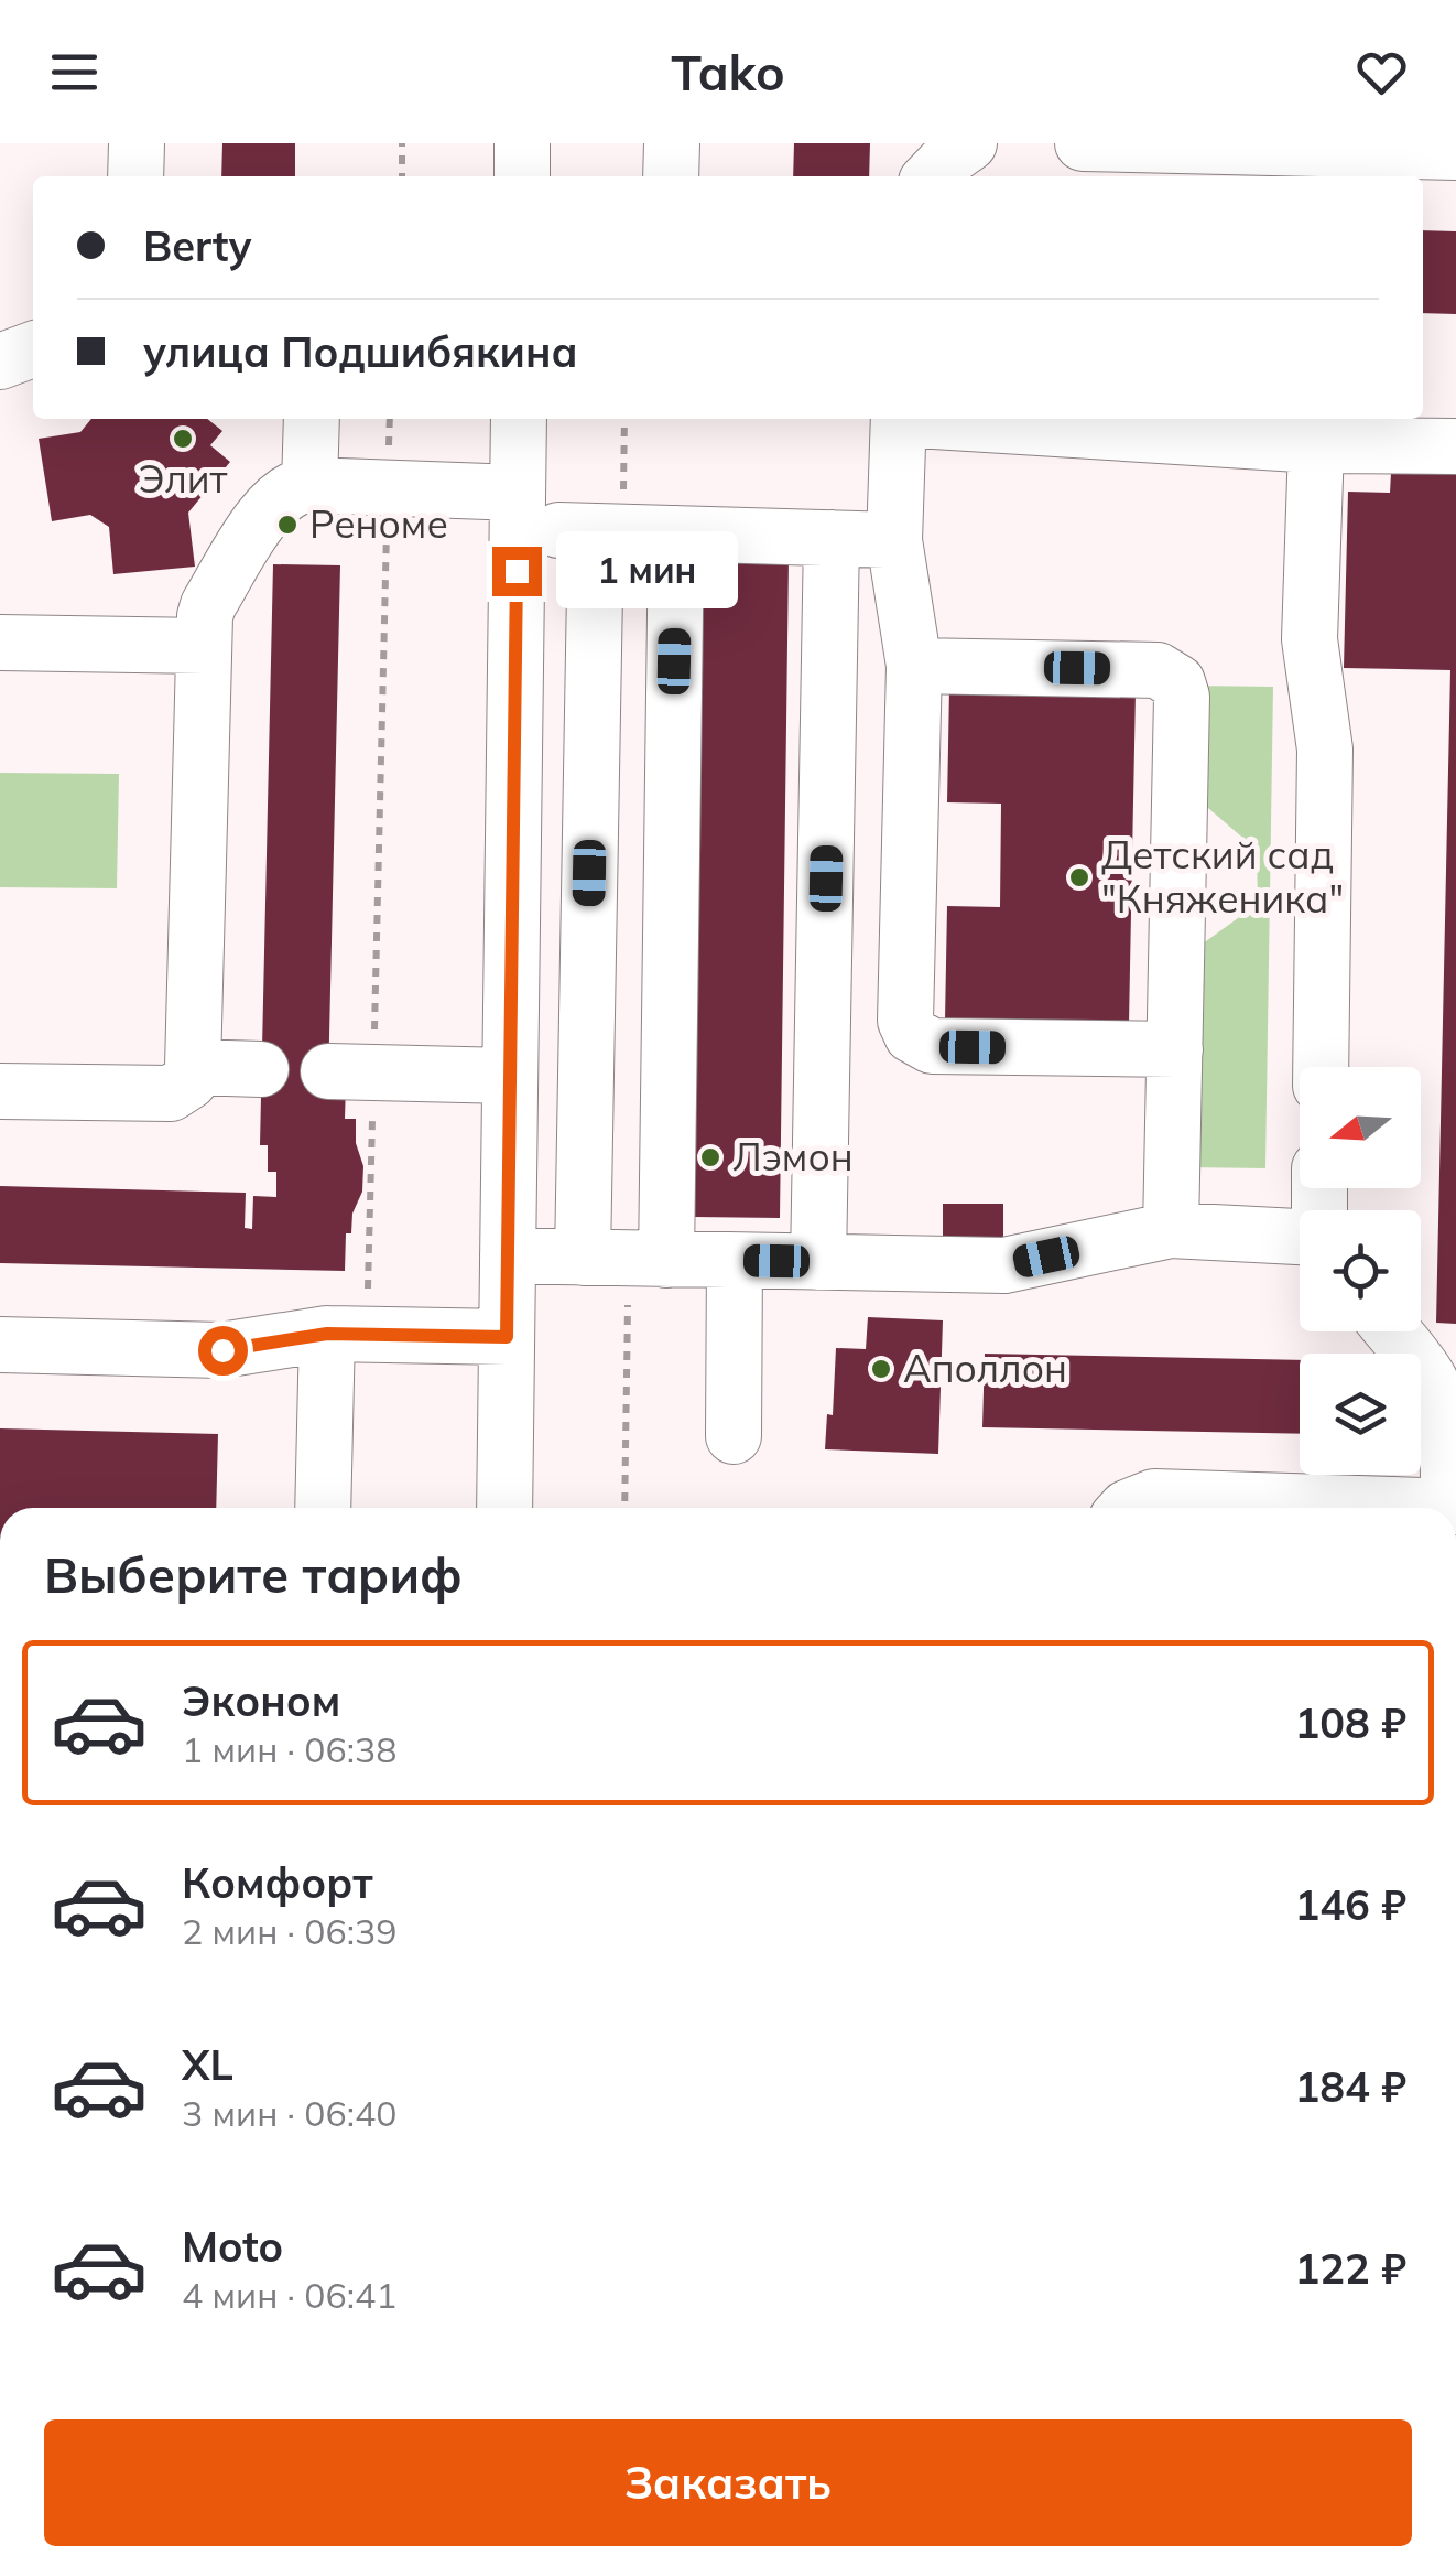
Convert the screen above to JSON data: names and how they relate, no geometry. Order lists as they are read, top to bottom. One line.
{"places":["Элит","Реноме","Детский сад \"Княженика\"","Лэмон","Аполлон"],"north":"left","page":{"header":"Tako","banner":["Berty","улица Подшибякина"],"bubble":"1 мин","heading":"Выберите тариф","list":[{"name":"Эконом","note":"1 мин · 06:38","value":"108 ₽"},{"name":"Комфорт","note":"2 мин · 06:39","value":"146 ₽"},{"name":"XL","note":"3 мин · 06:40","value":"184 ₽"},{"name":"Moto","note":"4 мин · 06:41","value":"122 ₽"}],"buttons":"Заказать"}}
